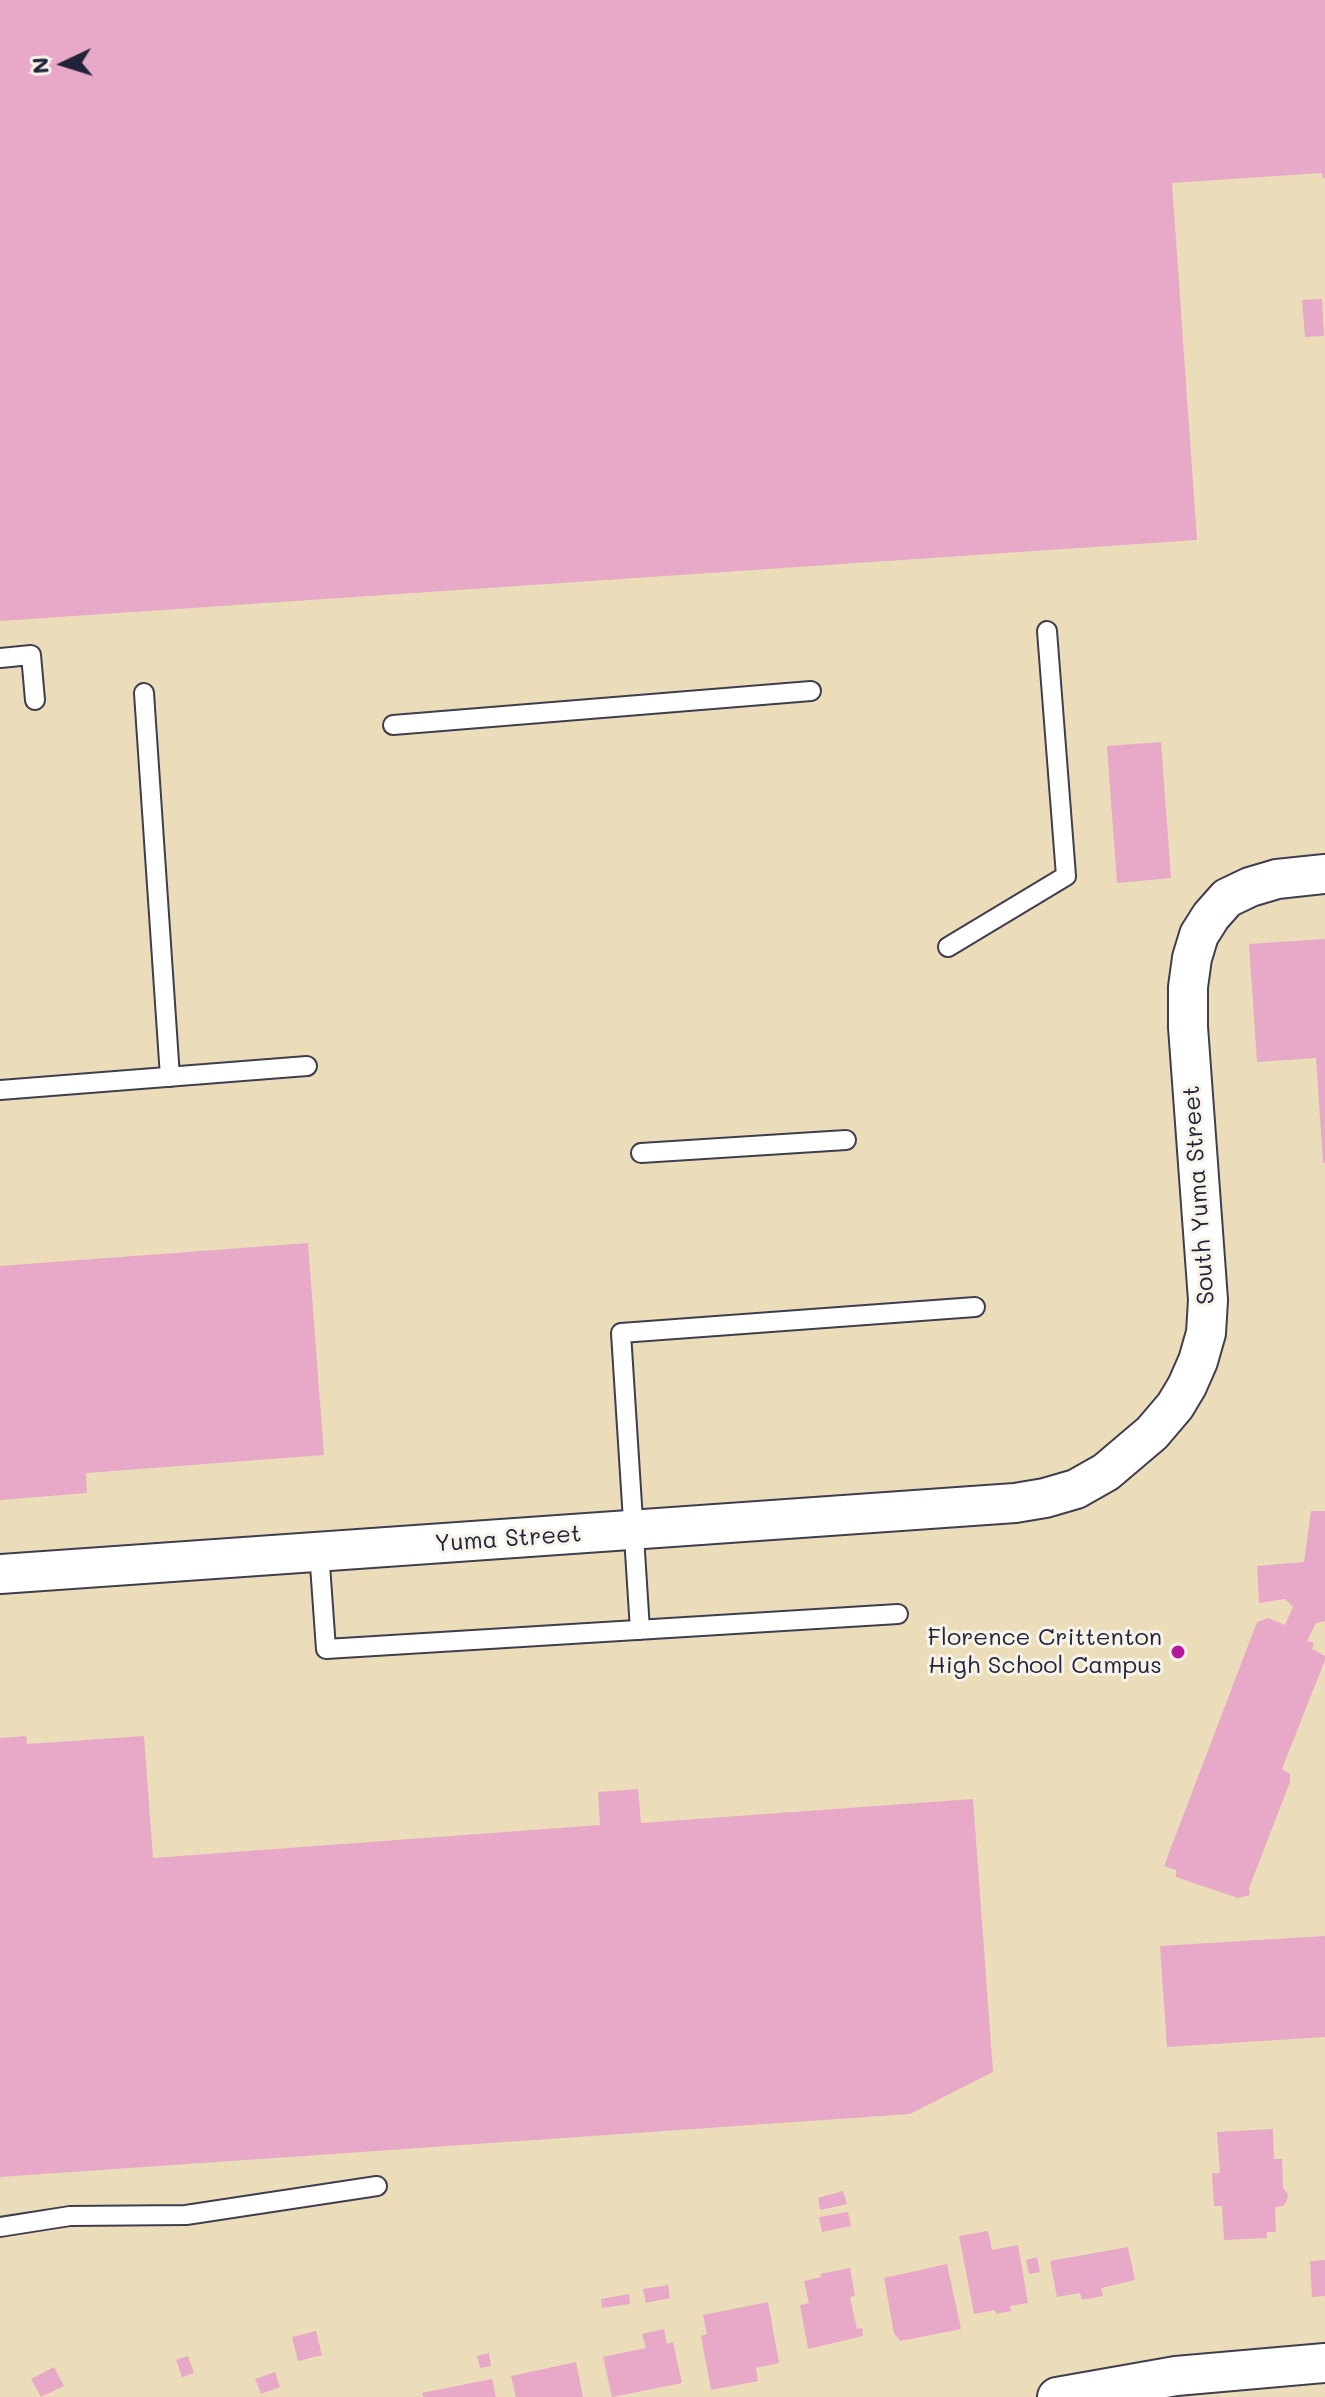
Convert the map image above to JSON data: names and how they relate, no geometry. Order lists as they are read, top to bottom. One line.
{"streets":{"street":["South Yuma Street","Yuma Street"]},"crossings":[["South Yuma Street","Yuma Street"]],"places":["Florence Crittenton High School Campus"],"north":"left"}
